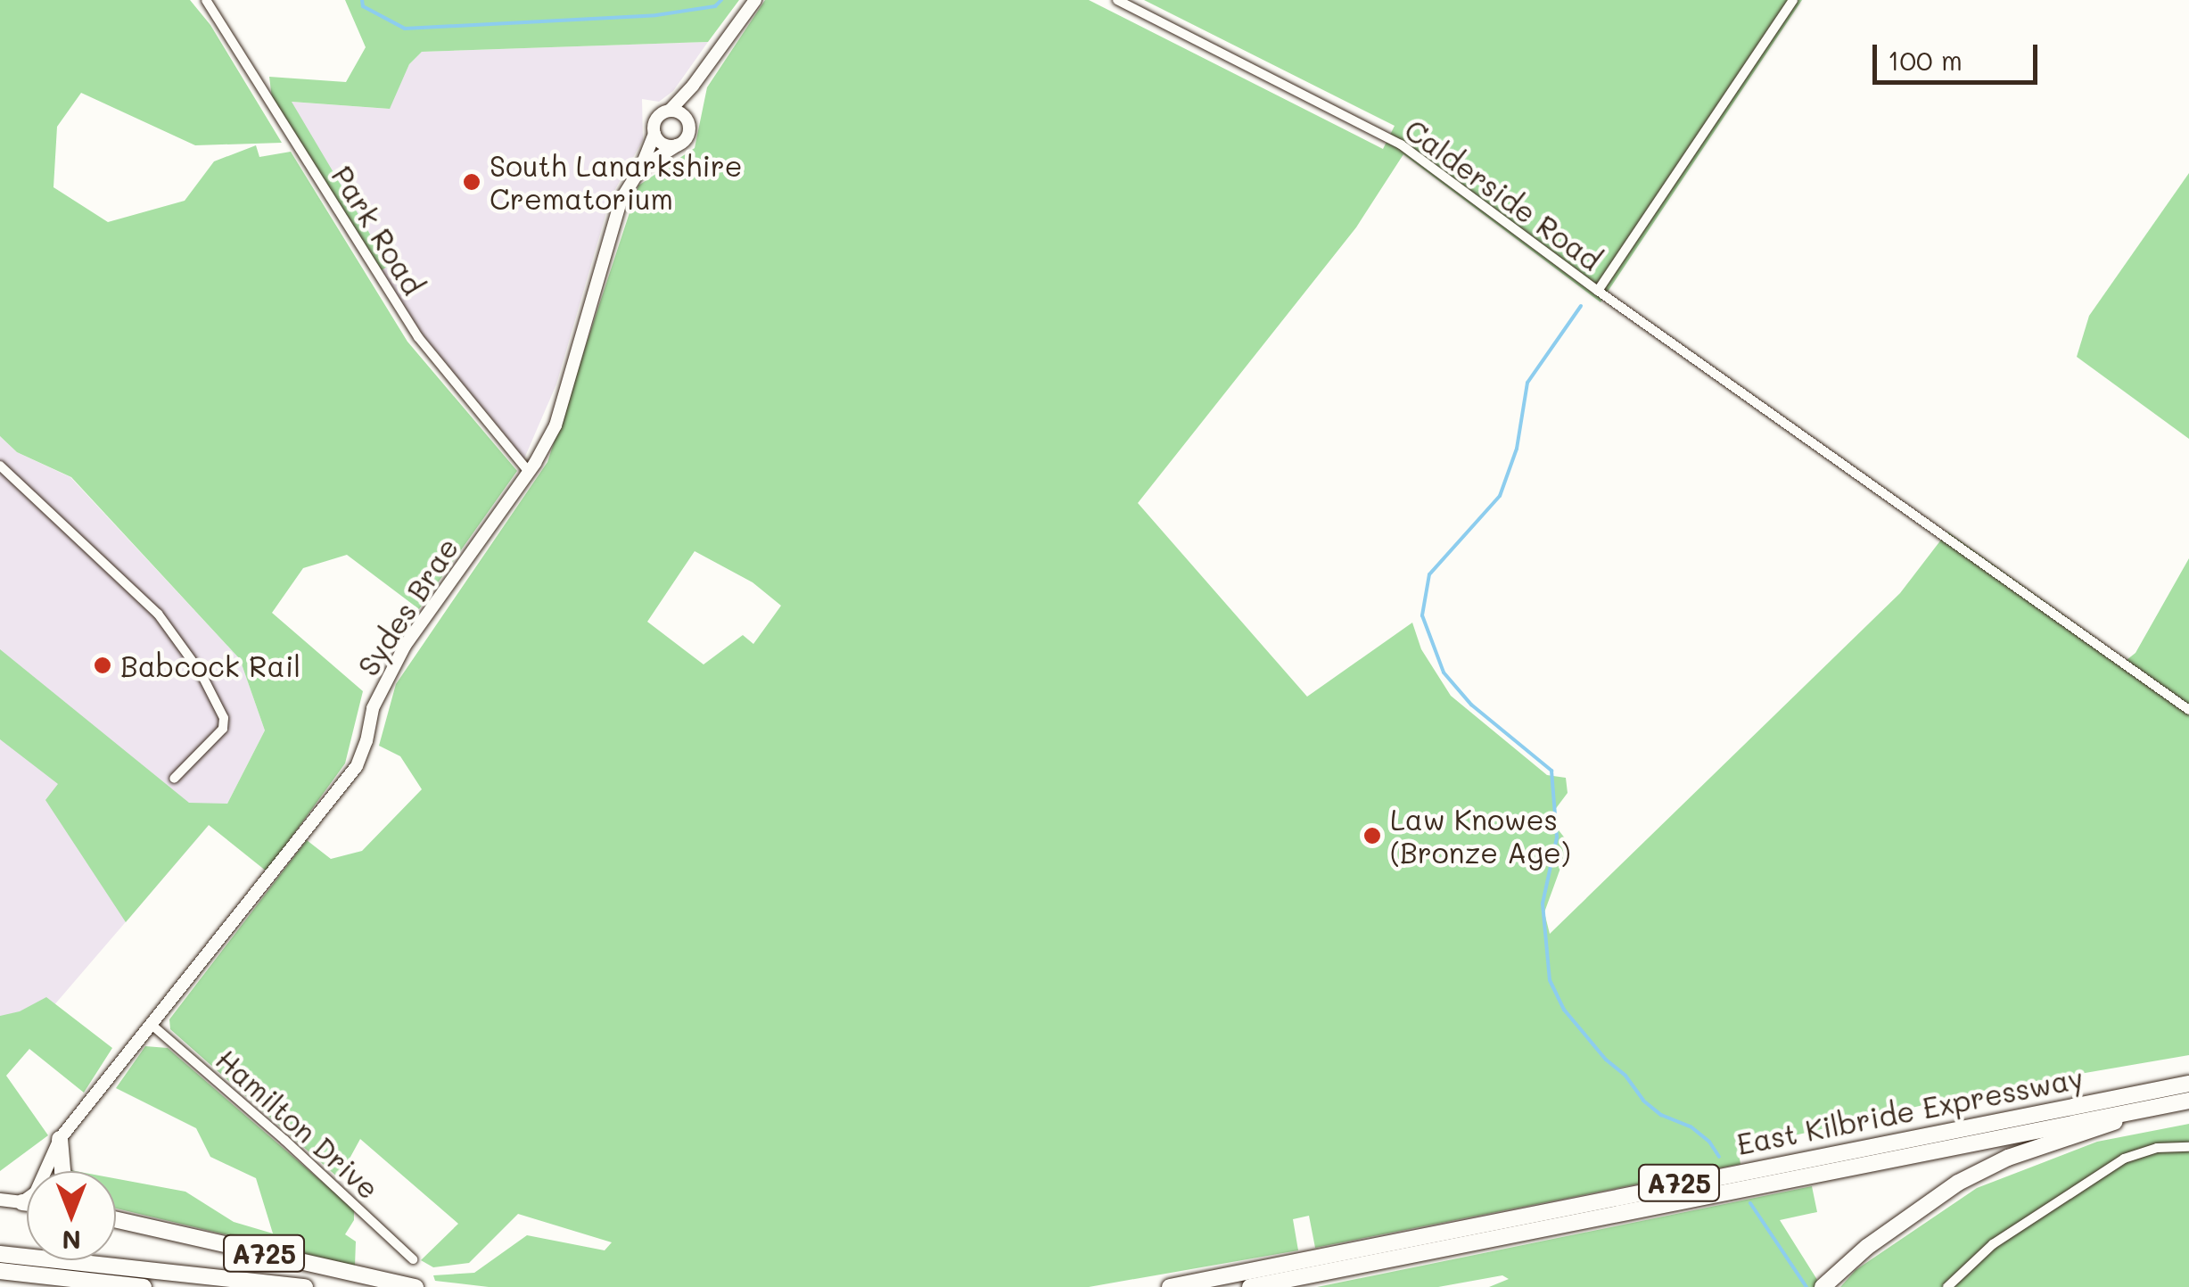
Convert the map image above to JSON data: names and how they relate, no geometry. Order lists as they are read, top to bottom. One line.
{"streets":{"highway":["East Kilbride Expressway","A725"],"street":["Calderside Road","Park Road","Sydes Brae","Hamilton Drive"]},"crossings":[["Park Road","Sydes Brae"],["Sydes Brae","Hamilton Drive"]],"places":["South Lanarkshire Crematorium","Babcock Rail","Law Knowes (Bronze Age)"],"scale_bar":"100 m","north":"bottom"}
